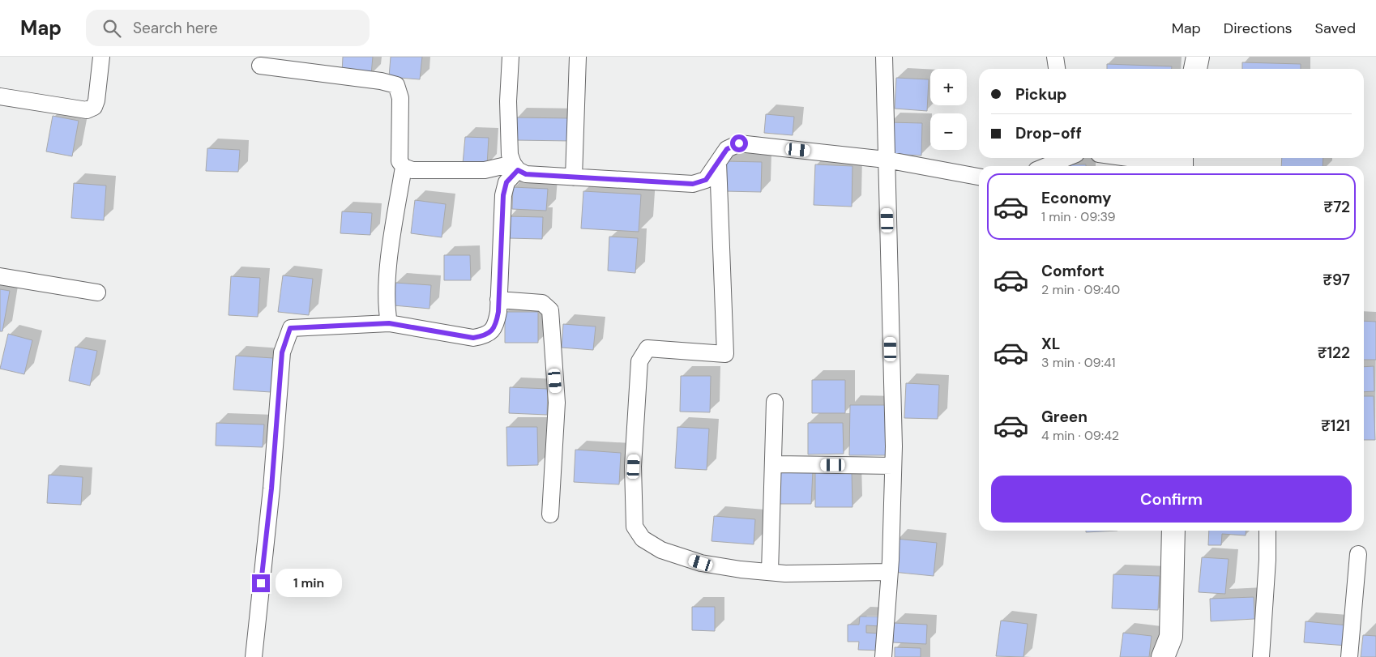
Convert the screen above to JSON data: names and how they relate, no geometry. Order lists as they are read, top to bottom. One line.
{"page":{"header":"Map","search":"Search here","nav":["Map","Directions","Saved"],"map_buttons":["+","−"],"banner":["Pickup","Drop-off"],"list":[{"name":"Economy","note":"1 min · 09:39","value":"₹72"},{"name":"Comfort","note":"2 min · 09:40","value":"₹97"},{"name":"XL","note":"3 min · 09:41","value":"₹122"},{"name":"Green","note":"4 min · 09:42","value":"₹121"}],"buttons":"Confirm","bubble":"1 min"}}
